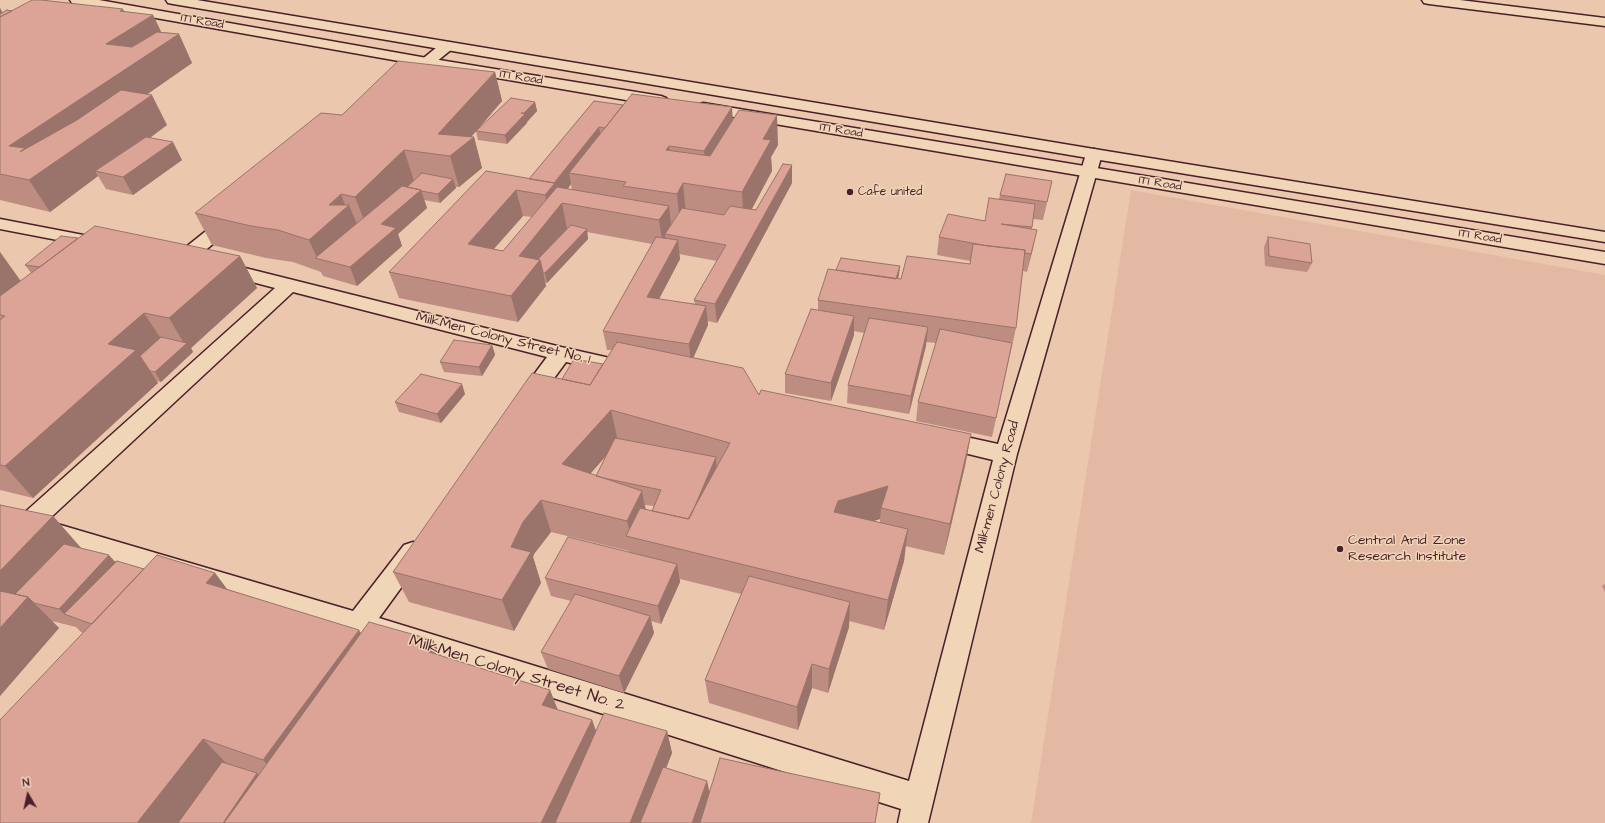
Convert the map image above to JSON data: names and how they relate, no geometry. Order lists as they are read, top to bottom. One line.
{"streets":{"street":["ITI Road","MilkMen Colony Street No. 1","Milkmen Colony Road","MilkMen Colony Street No. 2"]},"crossings":[["ITI Road","Milkmen Colony Road"],["Milkmen Colony Road","MilkMen Colony Street No. 2"]],"places":["Cafe united","Central Arid Zone Research Institute"],"north":"top"}
